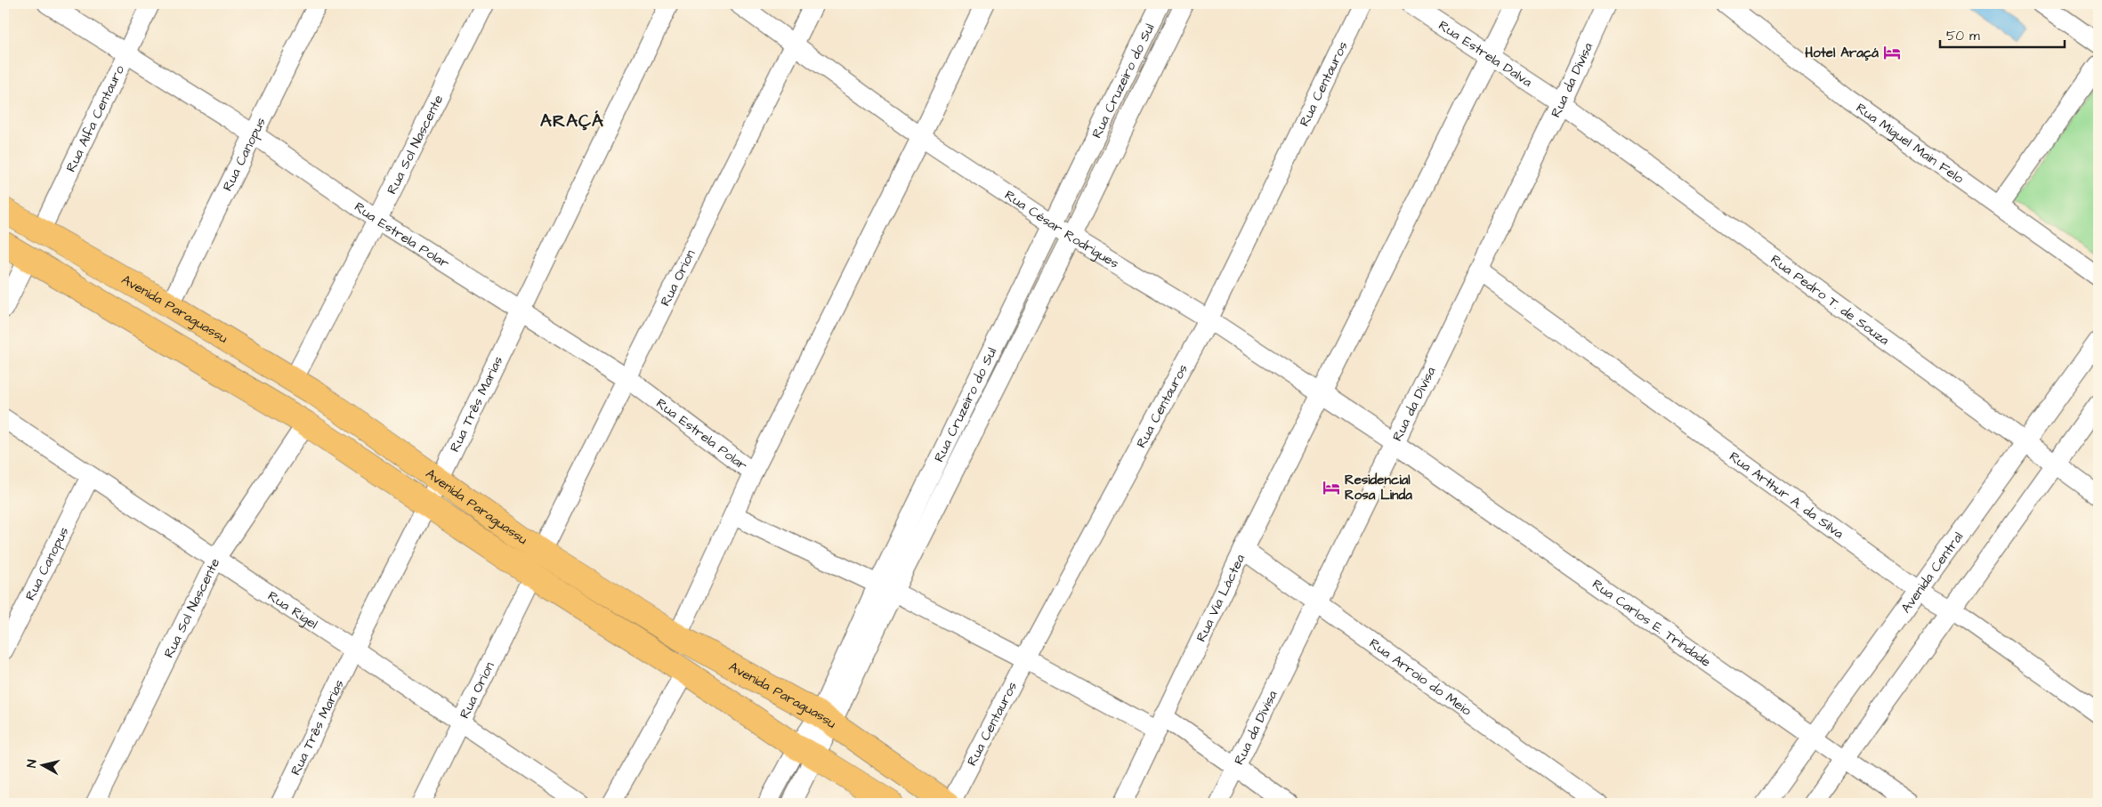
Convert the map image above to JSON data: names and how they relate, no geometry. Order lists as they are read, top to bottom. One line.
{"streets":{"main road":["Avenida Paraguassu"],"street":["Rua Estrela Dalva","Rua Cruzeiro do Sul","Rua da Divisa","Rua Centauros","Rua Alfa Centauro","Rua Miguel Main Felo","Rua Sol Nascente","Rua Canopus","Rua César Rodrigues","Rua Estrela Polar","Rua Orion","Rua Pedro T. de Souza","Rua Três Marias","Rua Arthur A. da Silva","Avenida Central","Rua Via Láctea","Rua Rigel","Rua Carlos E. Trindade","Rua Arroio do Meio"]},"crossings":[["Rua Estrela Dalva","Rua da Divisa"],["Rua Estrela Dalva","Rua Pedro T. de Souza"],["Rua Estrela Dalva","Rua Via Láctea"],["Rua Cruzeiro do Sul","Rua César Rodrigues"],["Rua Cruzeiro do Sul","Avenida Paraguassu"],["Rua da Divisa","Rua César Rodrigues"],["Rua da Divisa","Rua Pedro T. de Souza"],["Rua da Divisa","Rua Arthur A. da Silva"],["Rua da Divisa","Rua Carlos E. Trindade"],["Rua da Divisa","Rua Arroio do Meio"],["Rua Centauros","Rua César Rodrigues"],["Rua Centauros","Avenida Paraguassu"],["Rua Alfa Centauro","Rua Estrela Polar"],["Rua Alfa Centauro","Avenida Paraguassu"],["Rua Sol Nascente","Rua Estrela Polar"],["Rua Sol Nascente","Avenida Paraguassu"],["Rua Sol Nascente","Rua Rigel"],["Rua Canopus","Rua Estrela Polar"],["Rua Canopus","Avenida Paraguassu"],["Rua Canopus","Rua Rigel"],["Rua César Rodrigues","Rua Orion"],["Rua César Rodrigues","Rua Via Láctea"],["Rua César Rodrigues","Rua Carlos E. Trindade"],["Rua Estrela Polar","Rua Orion"],["Rua Estrela Polar","Rua Três Marias"],["Rua Orion","Avenida Paraguassu"],["Rua Orion","Rua Rigel"],["Rua Pedro T. de Souza","Avenida Central"],["Avenida Paraguassu","Rua Três Marias"],["Rua Três Marias","Rua Rigel"],["Rua Arthur A. da Silva","Avenida Central"],["Avenida Central","Rua Carlos E. Trindade"],["Rua Via Láctea","Rua Arroio do Meio"]],"districts":["ARAÇÁ"],"places":{"hotel":["Hotel Araçá","Residencial Rosa Linda"]},"scale_bar":"50 m","north":"left"}
